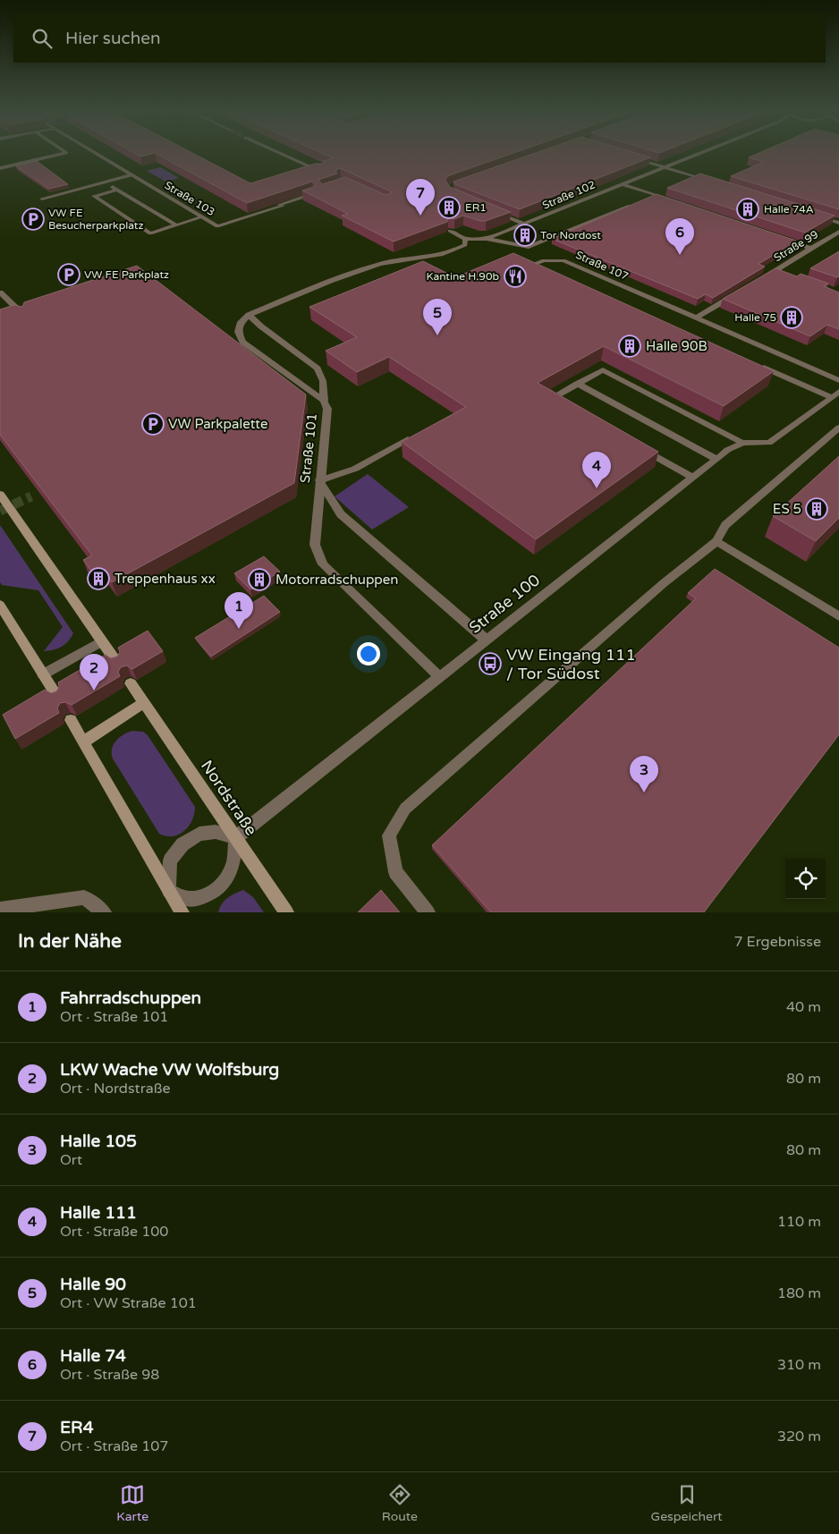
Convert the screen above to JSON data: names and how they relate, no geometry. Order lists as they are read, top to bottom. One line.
{"streets":{"street":["Straße 102","Straße 103","Straße 99","Straße 107","Straße 101","Straße 100","Nordstraße"]},"crossings":[["Straße 101","Straße 100"],["Straße 100","Nordstraße"]],"places":{"building":["ER1","Halle 74A","Tor Nordost","Halle 75","Halle 90B","ES 5","Treppenhaus xx","Motorradschuppen"],"parking":["VW FE Besucherparkplatz","VW FE Parkplatz","VW Parkpalette"],"restaurant":["Kantine H.90b"],"bus stop":["VW Eingang 111 / Tor Südost"]},"page":{"search":"Hier suchen","pins":["7","6","5","4","1","2","3"],"heading":["In der Nähe","7 Ergebnisse"],"list":[{"mark":"1","name":"Fahrradschuppen","note":"Ort · Straße 101","value":"40 m"},{"mark":"2","name":"LKW Wache VW Wolfsburg","note":"Ort · Nordstraße","value":"80 m"},{"mark":"3","name":"Halle 105","note":"Ort","value":"80 m"},{"mark":"4","name":"Halle 111","note":"Ort · Straße 100","value":"110 m"},{"mark":"5","name":"Halle 90","note":"Ort · VW Straße 101","value":"180 m"},{"mark":"6","name":"Halle 74","note":"Ort · Straße 98","value":"310 m"},{"mark":"7","name":"ER4","note":"Ort · Straße 107","value":"320 m"}],"nav":["Karte","Route","Gespeichert"]}}
